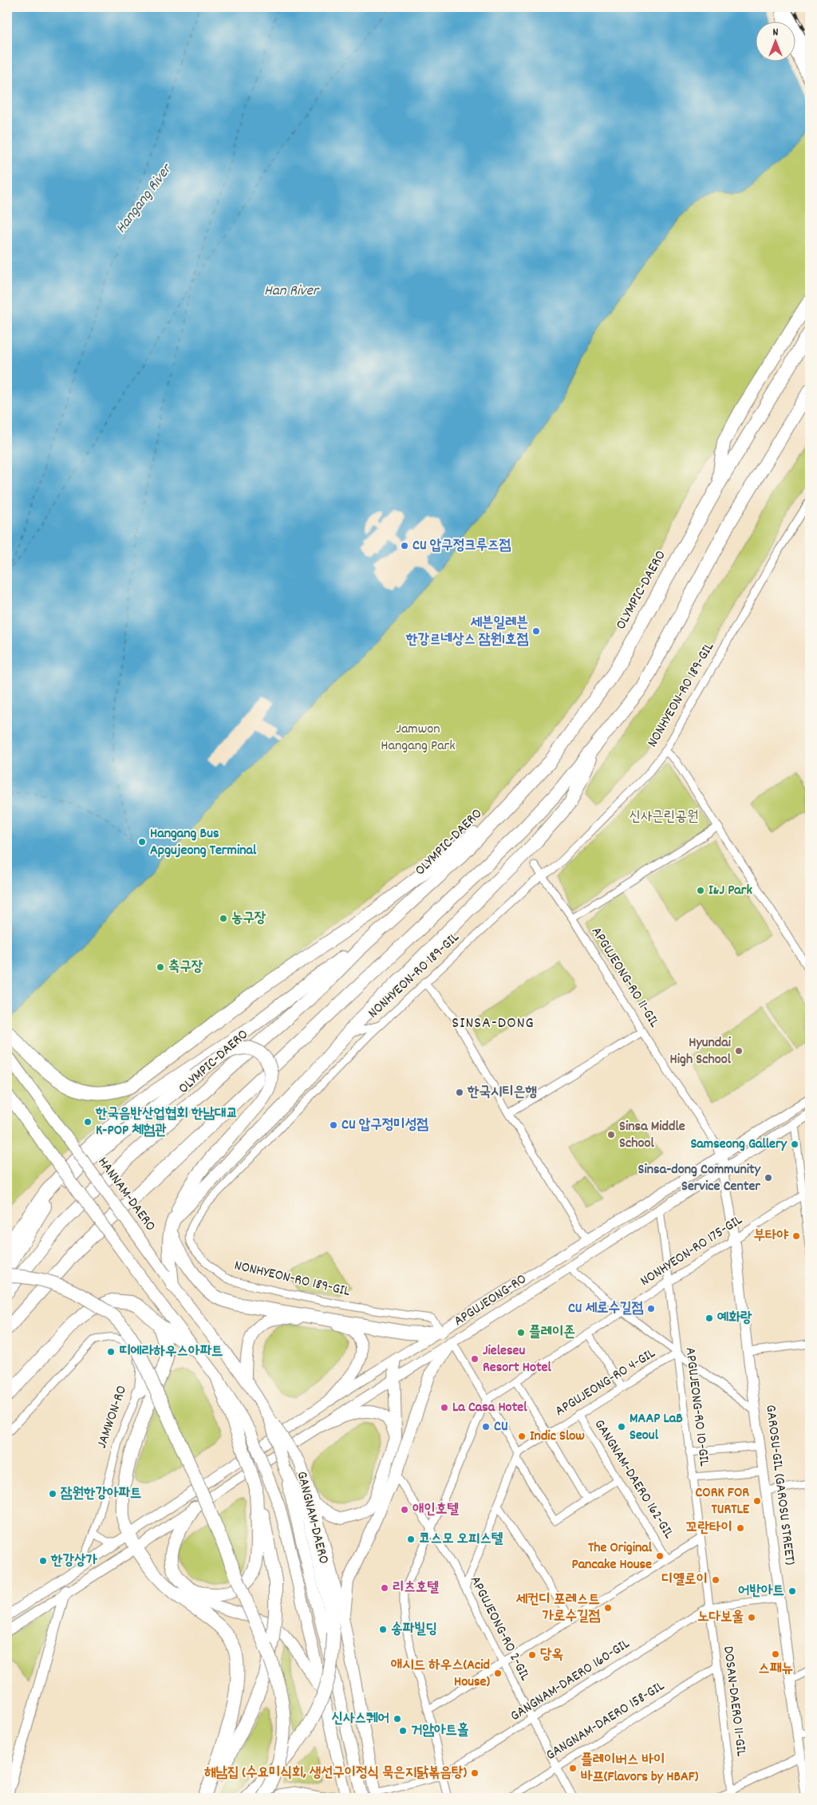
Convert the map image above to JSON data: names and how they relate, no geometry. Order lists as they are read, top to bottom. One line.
{"streets":{"highway":["OLYMPIC-DAERO"],"main road":["HANNAM-DAERO","APGUJEONG-RO","GAROSU-GIL (GAROSU STREET)","GANGNAM-DAERO"],"street":["NONHYEON-RO 189-GIL","APGUJEONG-RO 11-GIL","NONHYEON-RO 175-GIL","APGUJEONG-RO 4-GIL","APGUJEONG-RO 10-GIL","JAMWON-RO","GANGNAM-DAERO 162-GIL","APGUJEONG-RO 2-GIL","GANGNAM-DAERO 160-GIL","DOSAN-DAERO 11-GIL","GANGNAM-DAERO 158-GIL"]},"crossings":[["NONHYEON-RO 189-GIL","APGUJEONG-RO 11-GIL"],["NONHYEON-RO 189-GIL","APGUJEONG-RO"],["HANNAM-DAERO","GANGNAM-DAERO"],["NONHYEON-RO 175-GIL","APGUJEONG-RO 10-GIL"],["NONHYEON-RO 175-GIL","GAROSU-GIL (GAROSU STREET)"],["APGUJEONG-RO","APGUJEONG-RO 10-GIL"],["APGUJEONG-RO","GAROSU-GIL (GAROSU STREET)"],["APGUJEONG-RO 4-GIL","APGUJEONG-RO 10-GIL"],["APGUJEONG-RO 4-GIL","GANGNAM-DAERO 162-GIL"],["APGUJEONG-RO 10-GIL","GANGNAM-DAERO 162-GIL"],["APGUJEONG-RO 10-GIL","GANGNAM-DAERO 160-GIL"],["APGUJEONG-RO 10-GIL","DOSAN-DAERO 11-GIL"],["GANGNAM-DAERO 162-GIL","APGUJEONG-RO 2-GIL"],["GAROSU-GIL (GAROSU STREET)","GANGNAM-DAERO 160-GIL"],["APGUJEONG-RO 2-GIL","GANGNAM-DAERO 160-GIL"],["APGUJEONG-RO 2-GIL","GANGNAM-DAERO 158-GIL"],["GANGNAM-DAERO 160-GIL","DOSAN-DAERO 11-GIL"],["DOSAN-DAERO 11-GIL","GANGNAM-DAERO 158-GIL"]],"districts":["SINSA-DONG"],"water":["Hangang River","Han River"],"parks":["Jamwon Hangang Park","신사근린공원"],"places":["CU 압구정크루즈점","세븐일레븐 한강르네상스 잠원1호점","Hangang Bus Apgujeong Terminal","I&J Park","농구장","축구장","Hyundai High School","한국시티은행","한국음반산업협회 한남대교 K-POP 체험관","CU 압구정미성점","Sinsa Middle School","Samseong Gallery","Sinsa-dong Community Service Center","부타야","CU 세로수길점","예화랑","플레이존","띠에라하우스아파트","Jieleseu Resort Hotel","La Casa Hotel","CU","MAAP LaB Seoul","Indic Slow","잠원한강아파트","CORK FOR TURTLE","애인호텔","꼬란타이","코스모 오피스텔","The Original Pancake House","한강상가","디옐로이","리츠호텔","어반아트","세컨디 포레스트 가로수길점","노다보울","송파빌딩","스패뉴","당옥","애시드 하우스(Acid House)","신사스퀘어","거암아트홀","플레이버스 바이 바프(Flavors by HBAF)","해남집 (수요미식회, 생선구이정식 묵은지닭볶음탕)"],"north":"top"}
